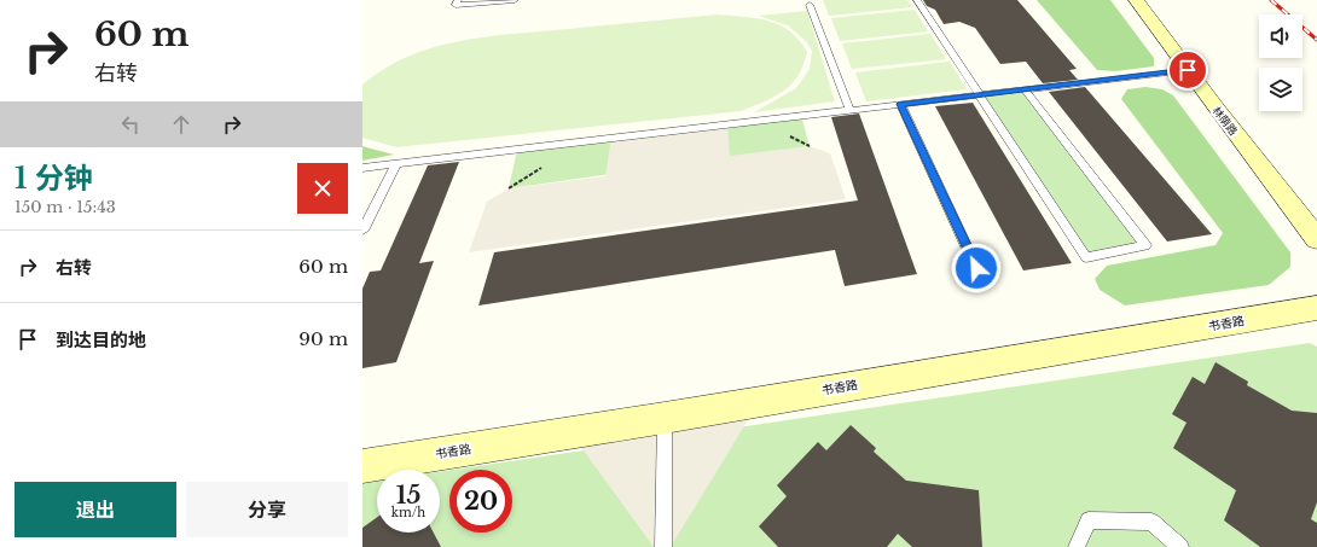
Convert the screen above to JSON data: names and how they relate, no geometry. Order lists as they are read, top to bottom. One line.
{"streets":{"street":["林荫路","书香路"]},"page":{"turn":["60 m","右转"],"heading":["1 分钟","150 m · 15:43"],"list":[{"name":"右转","value":"60 m"},{"name":"到达目的地","value":"90 m"}],"speed":"15 km/h","limit":"20","buttons":["退出","分享"]}}
